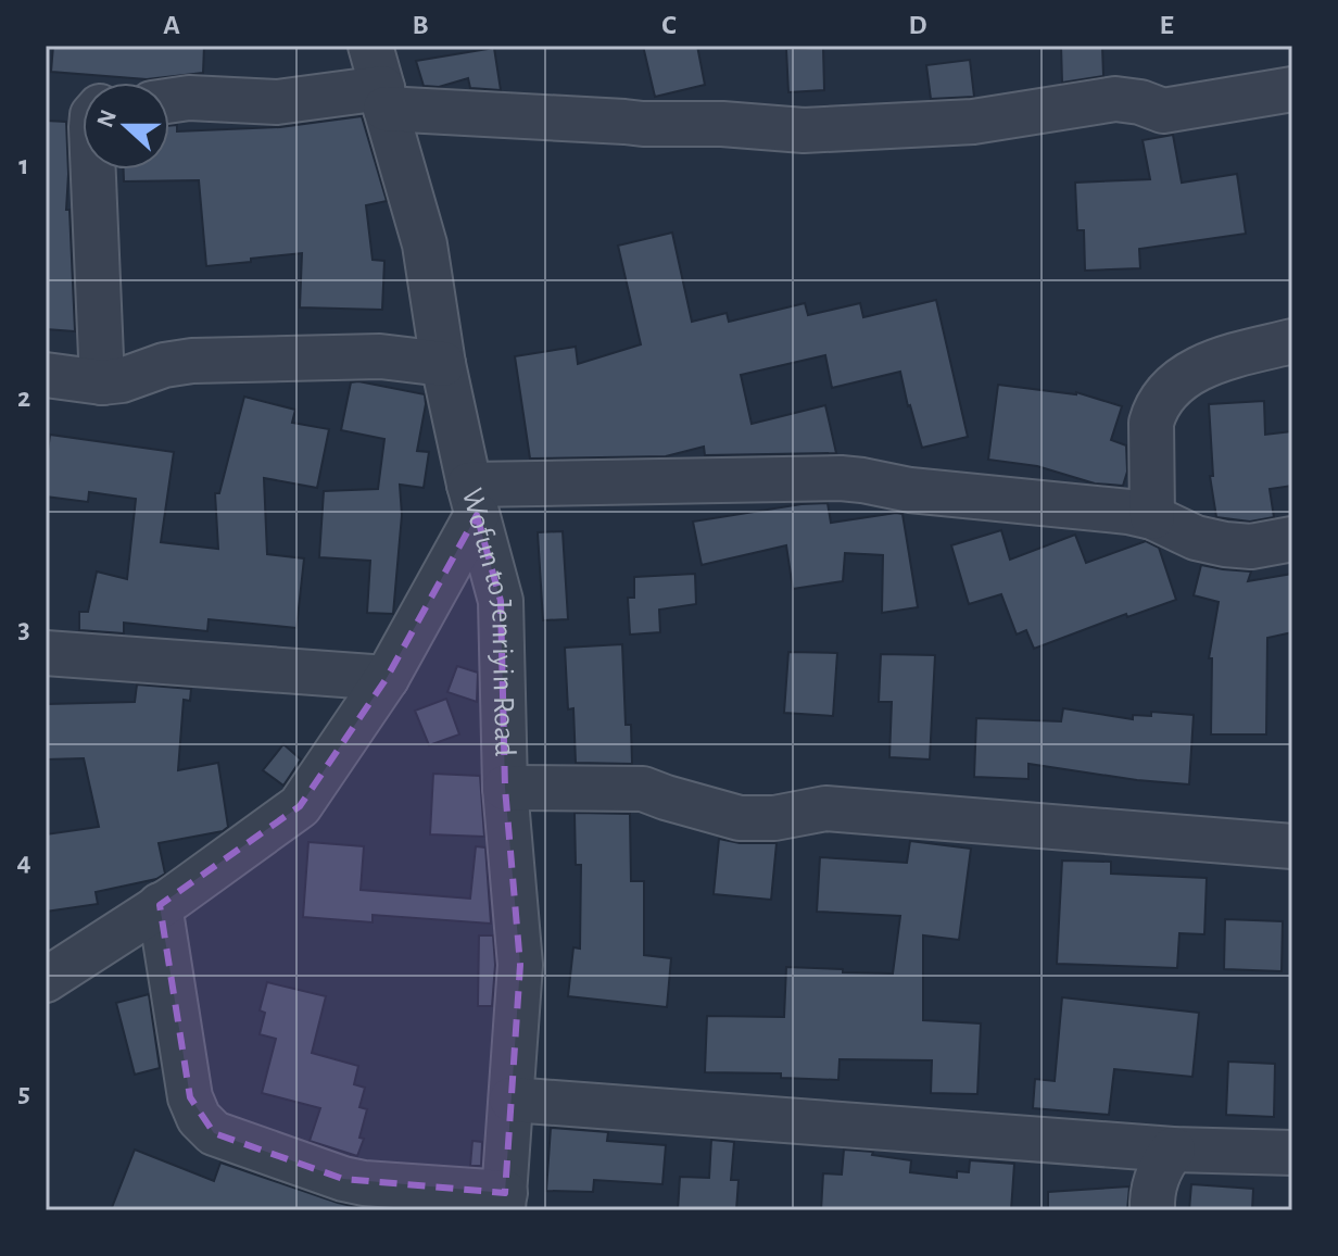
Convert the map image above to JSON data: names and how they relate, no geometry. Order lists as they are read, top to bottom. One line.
{"streets":{"street":["Wofun to Jenriyin Road"]},"north":"left","grid":{"columns":["A","B","C","D","E"],"rows":["1","2","3","4","5"]}}
